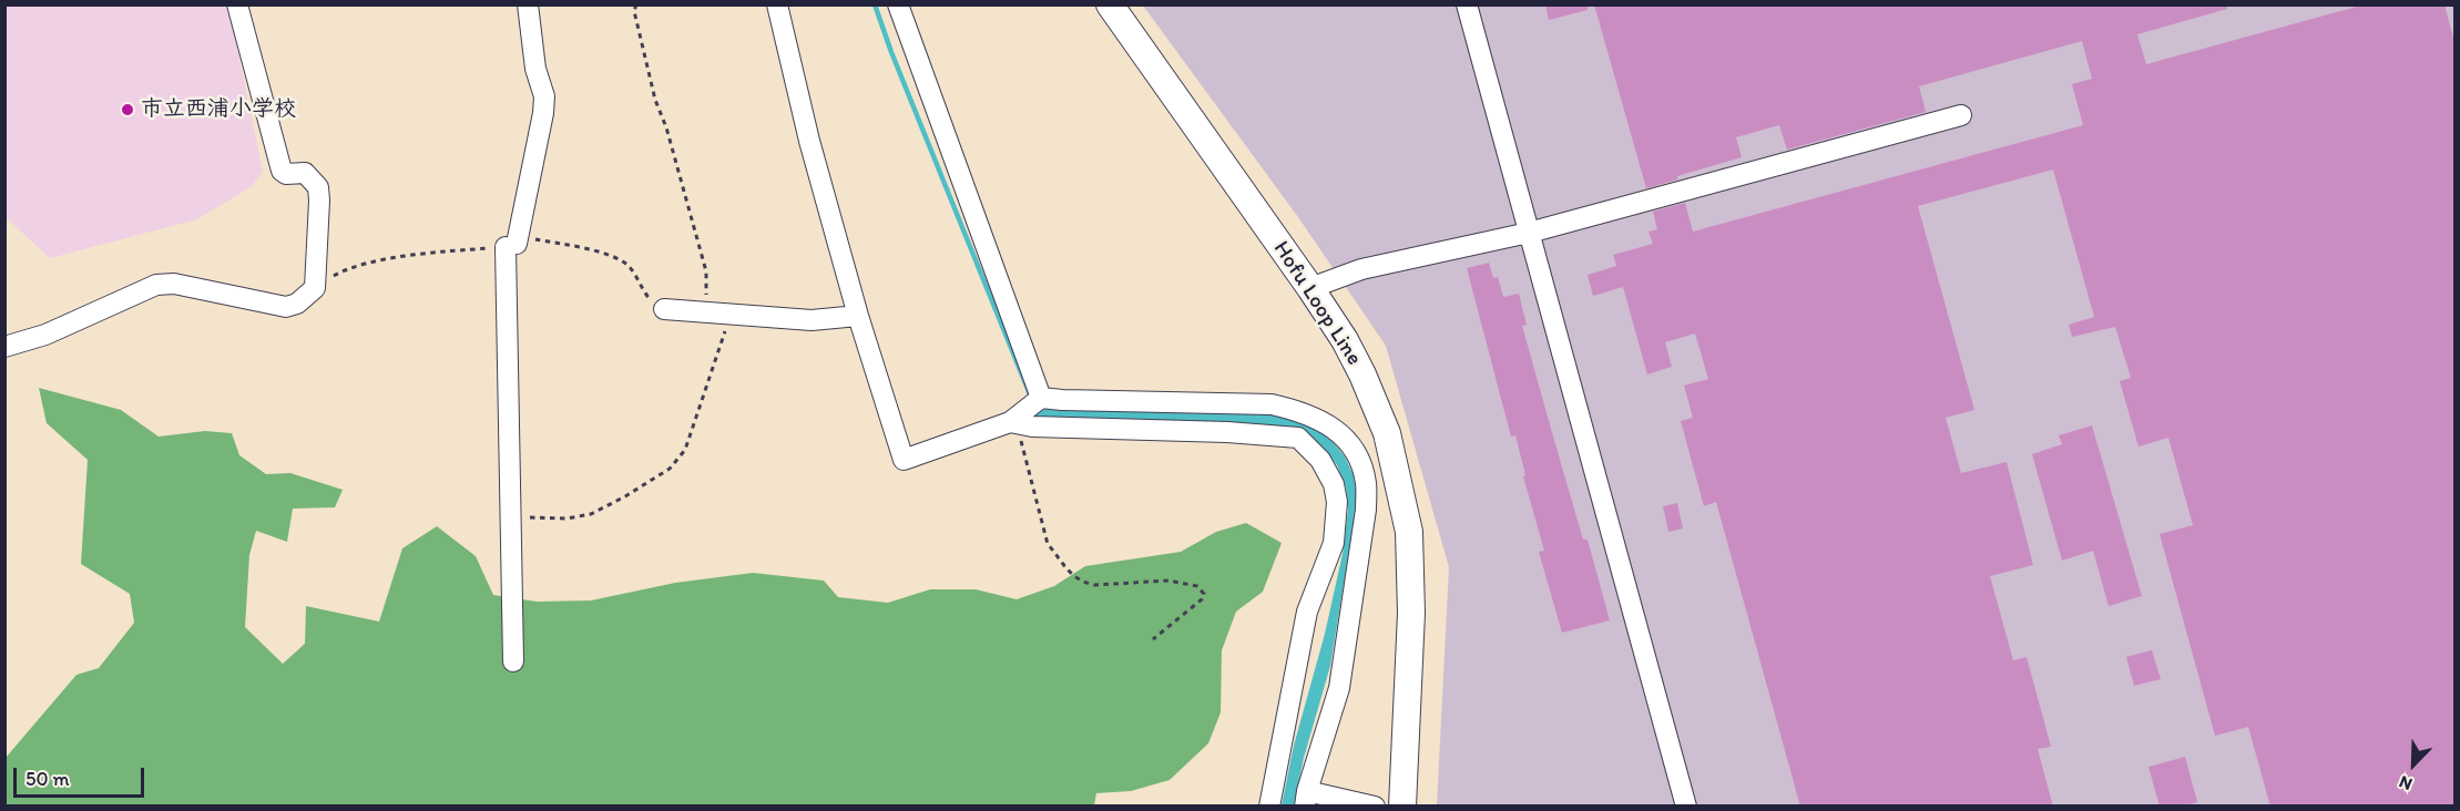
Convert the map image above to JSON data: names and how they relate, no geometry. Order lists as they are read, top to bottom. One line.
{"streets":{"main road":["Hofu Loop Line"]},"places":["市立西浦小学校"],"scale_bar":"50 m","north":"bottom left"}
